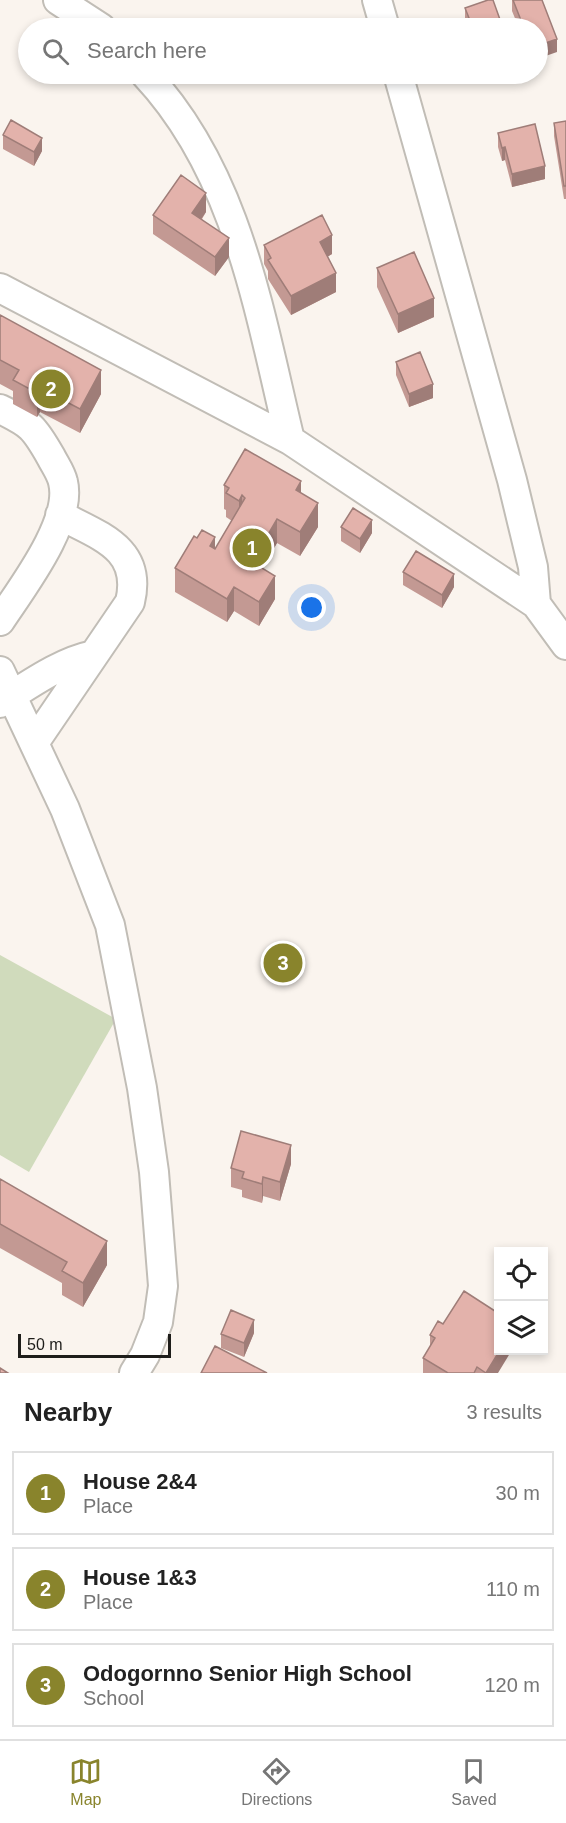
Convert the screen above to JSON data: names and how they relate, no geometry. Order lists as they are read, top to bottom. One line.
{"scale_bar":"50 m","page":{"search":"Search here","pins":["2","1","3"],"scale":"50 m","heading":["Nearby","3 results"],"list":[{"mark":"1","name":"House 2&4","note":"Place","value":"30 m"},{"mark":"2","name":"House 1&3","note":"Place","value":"110 m"},{"mark":"3","name":"Odogornno Senior High School","note":"School","value":"120 m"}],"nav":["Map","Directions","Saved"]}}
